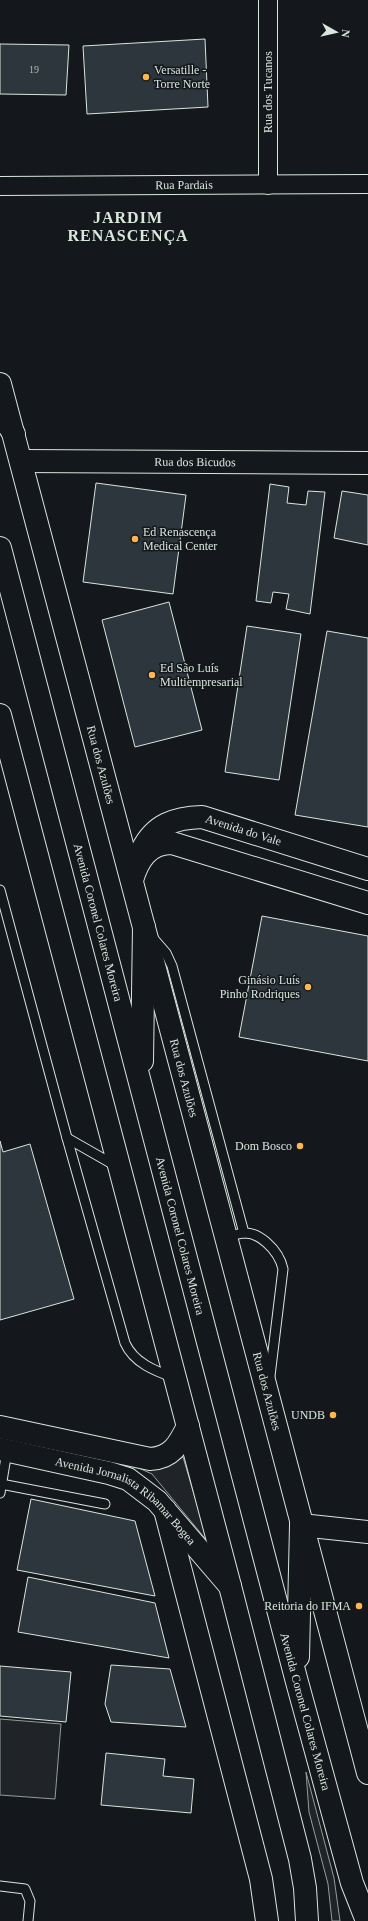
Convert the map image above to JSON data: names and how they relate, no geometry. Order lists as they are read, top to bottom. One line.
{"streets":{"main road":["Rua dos Bicudos","Rua dos Azulões","Avenida do Vale","Avenida Coronel Colares Moreira","Avenida Jornalista Ribamar Bogea"],"street":["Rua dos Tucanos","Rua Pardais"]},"crossings":[["Rua dos Tucanos","Rua Pardais"],["Rua dos Bicudos","Rua dos Azulões"],["Rua dos Azulões","Avenida do Vale"]],"districts":["JARDIM RENASCENÇA"],"places":["Versatille - Torre Norte","Ed Renascença Medical Center","Ed São Luís Multiempresarial","Ginásio Luís Pinho Rodriques","Dom Bosco","UNDB","Reitoria do IFMA"],"house_numbers":["19"],"north":"right"}
